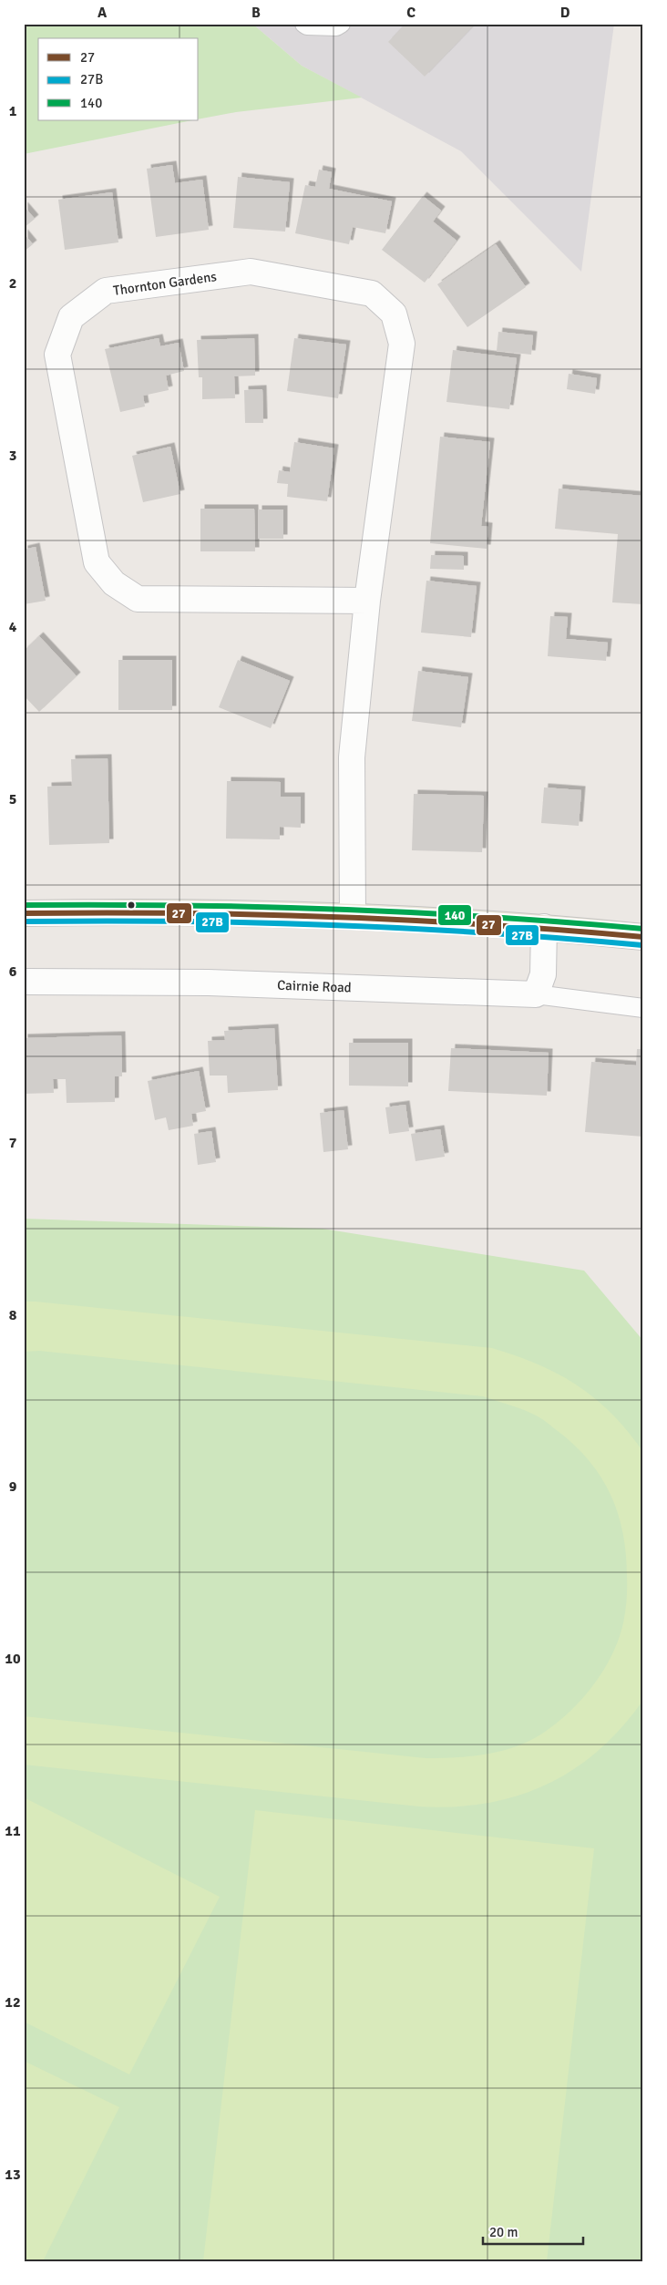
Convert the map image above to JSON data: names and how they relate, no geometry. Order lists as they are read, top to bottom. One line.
{"streets":{"street":["Thornton Gardens","Cairnie Road"]},"lines":["transit line 140","transit line 27","transit line 27B"],"legend":["27","27B","140"],"scale_bar":"20 m","grid":{"columns":["A","B","C","D"],"rows":["1","2","3","4","5","6","7","8","9","10","11","12","13"]}}
